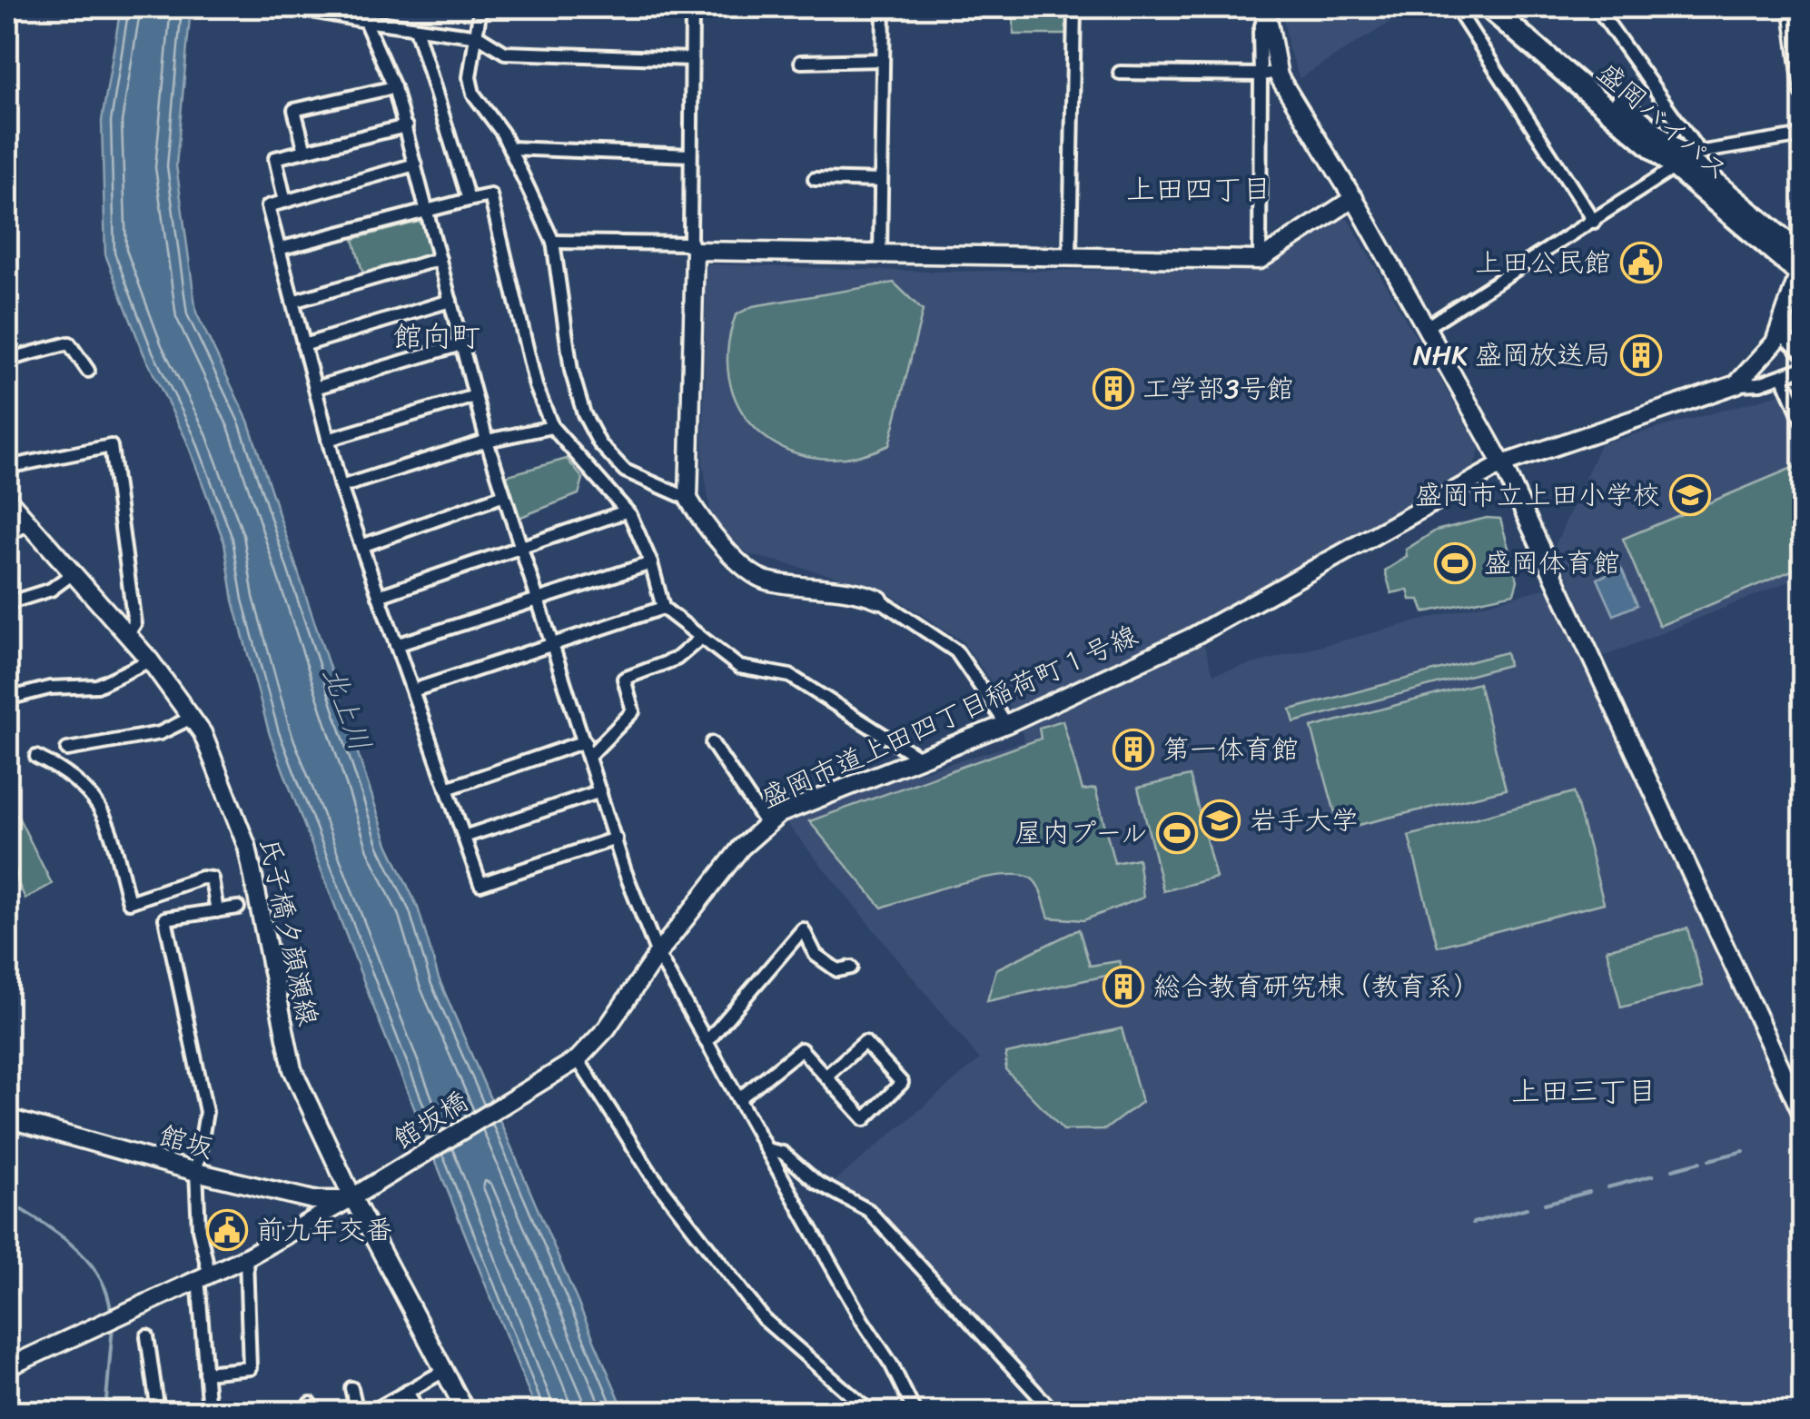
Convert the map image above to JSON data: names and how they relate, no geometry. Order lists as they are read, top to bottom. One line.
{"streets":{"highway":["盛岡バイパス"],"street":["盛岡市道上田四丁目稲荷町１号線","氏子橋夕顔瀬線","館坂橋","館坂"]},"crossings":[["盛岡バイパス","盛岡市道上田四丁目稲荷町１号線"],["盛岡市道上田四丁目稲荷町１号線","館坂橋"],["氏子橋夕顔瀬線","館坂橋"],["氏子橋夕顔瀬線","館坂"],["館坂橋","館坂"]],"districts":["上田四丁目","館向町","上田三丁目"],"water":["北上川"],"places":{"public building":["上田公民館","前九年交番"],"building":["NHK 盛岡放送局","工学部3号館","第一体育館","総合教育研究棟（教育系）"],"school or university":["盛岡市立上田小学校","岩手大学"],"sports":["盛岡体育館","屋内プール"]}}
